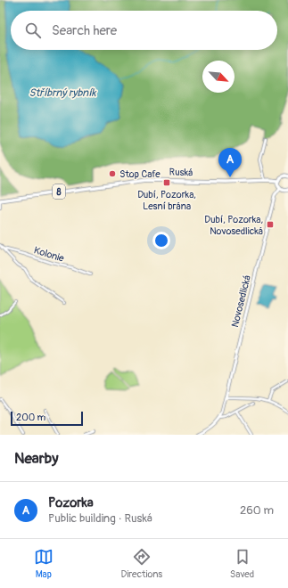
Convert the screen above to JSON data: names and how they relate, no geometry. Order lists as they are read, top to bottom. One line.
{"streets":{"main road":["Ruská","8"],"street":["Kolonie","Novosedlická"]},"water":["Stříbrný rybník"],"places":{"other":["Stop Cafe"],"transit":["Dubí, Pozorka, Lesní brána","Dubí, Pozorka, Novosedlická"]},"scale_bar":"200 m","north":"bottom right","page":{"search":"Search here","pins":"A","scale":"200 m","heading":"Nearby","list":[{"mark":"A","name":"Pozorka","note":"Public building · Ruská","value":"260 m"}],"nav":["Map","Directions","Saved"]}}
